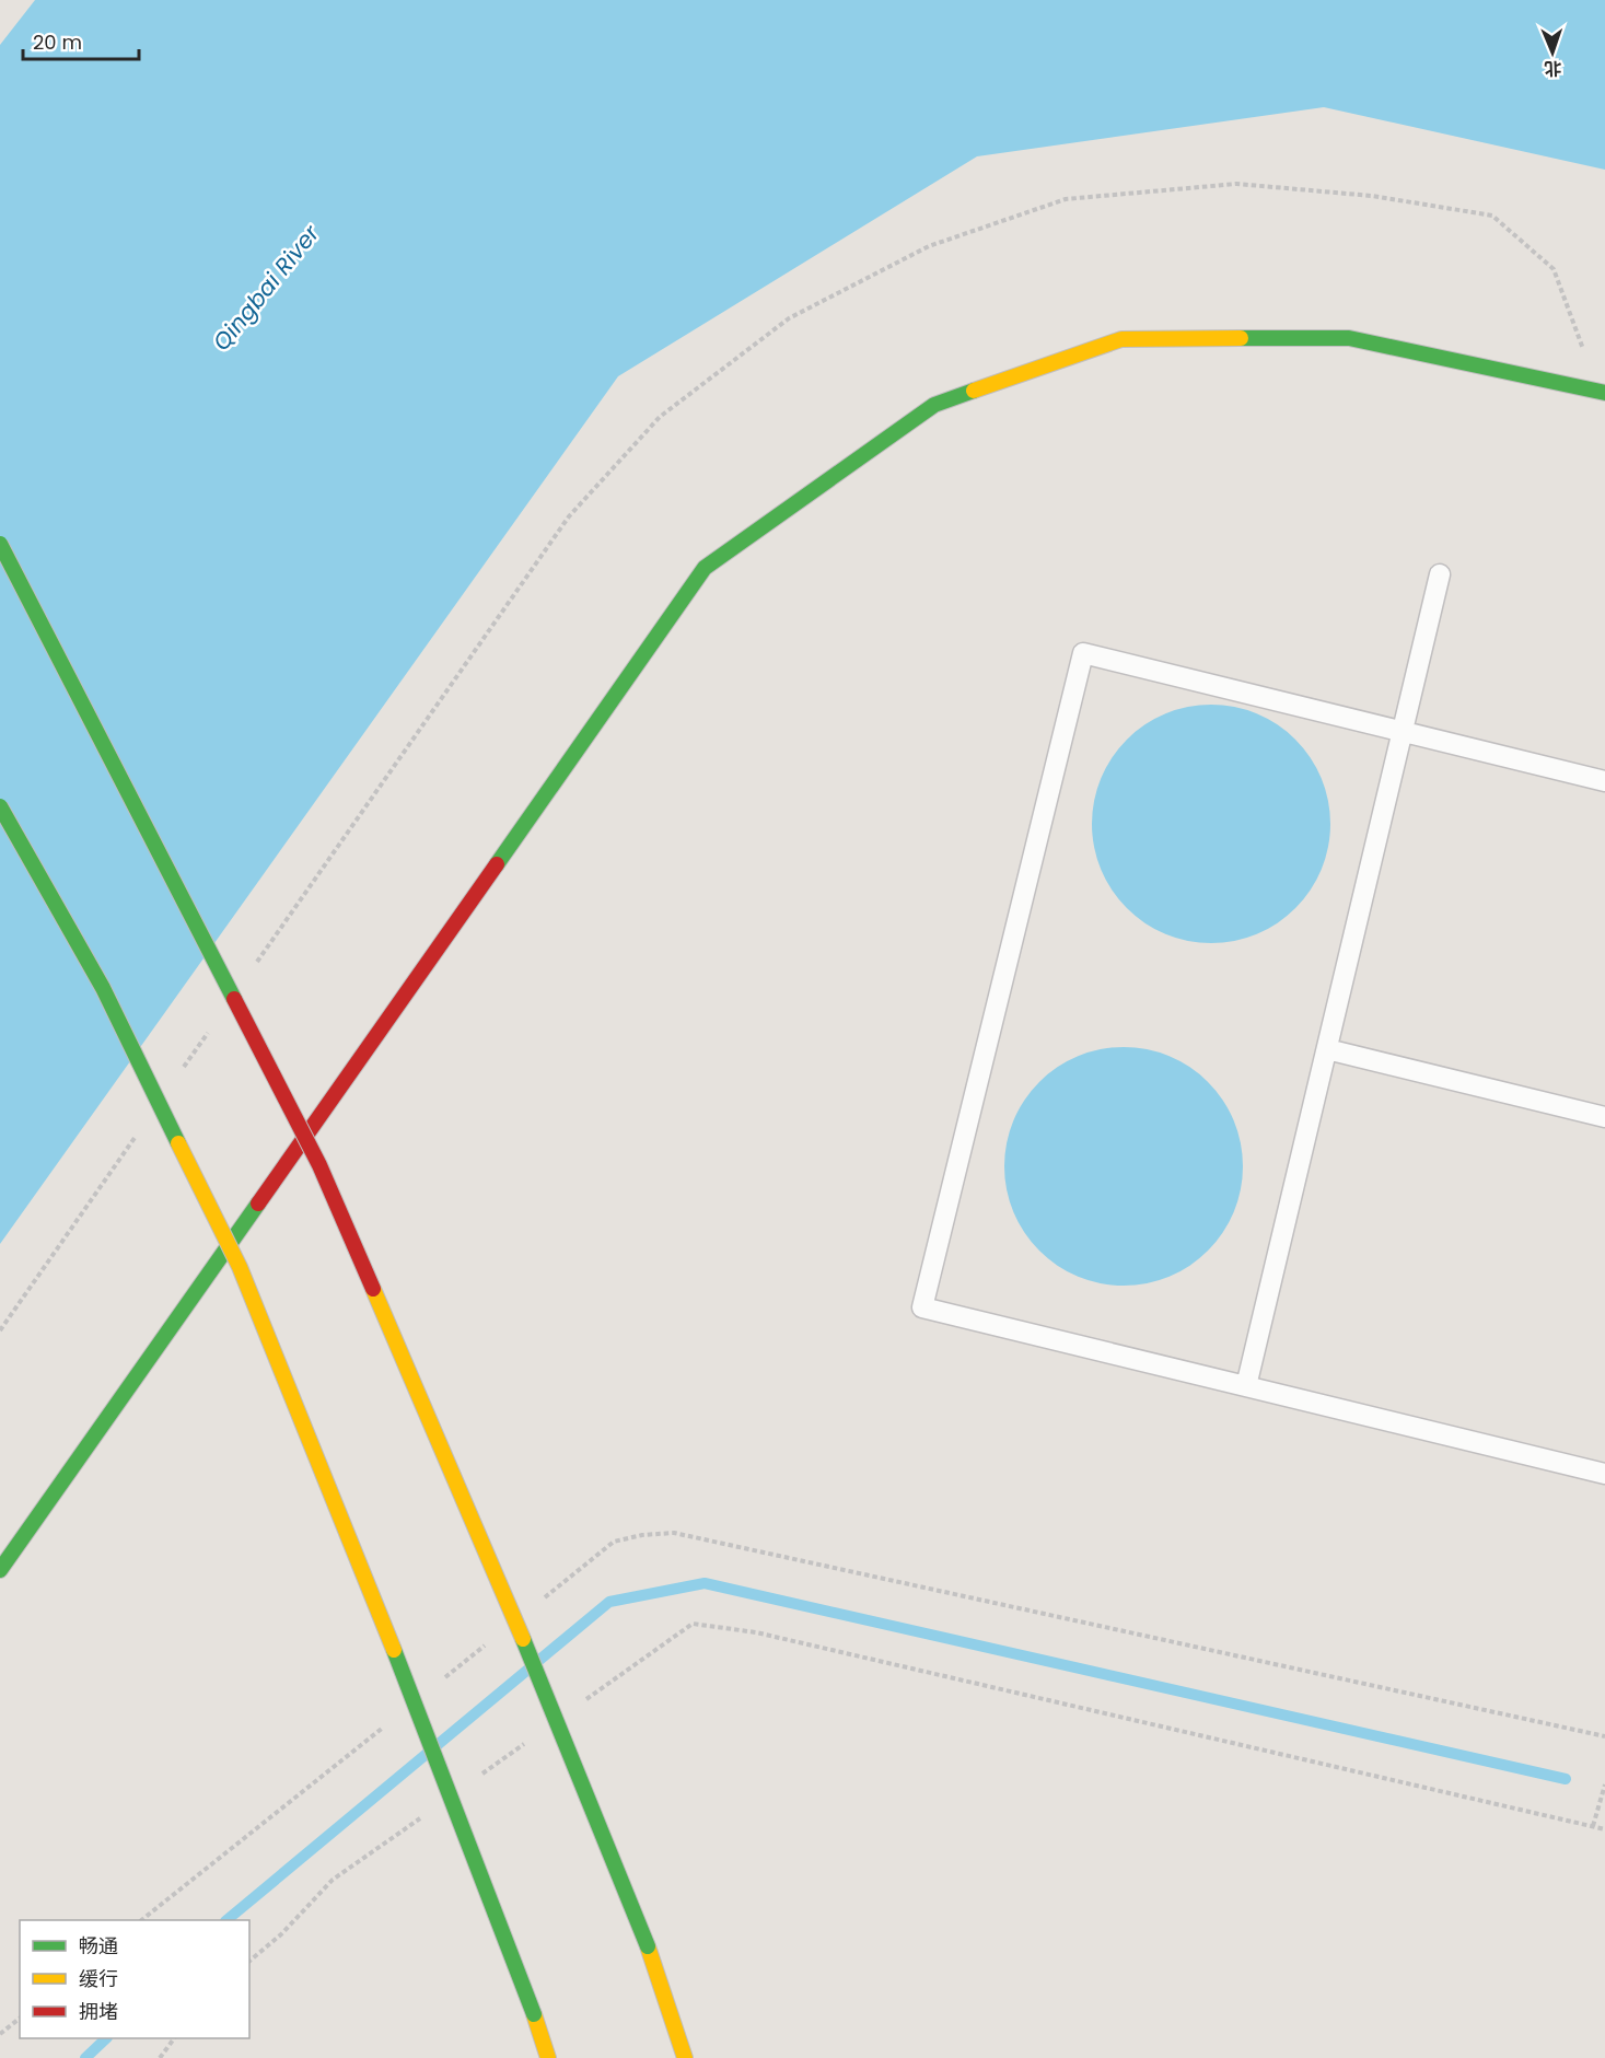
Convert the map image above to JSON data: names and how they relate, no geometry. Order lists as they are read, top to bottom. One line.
{"water":["Qingbai River"],"legend":["畅通","缓行","拥堵"],"scale_bar":"20 m","north":"bottom"}
